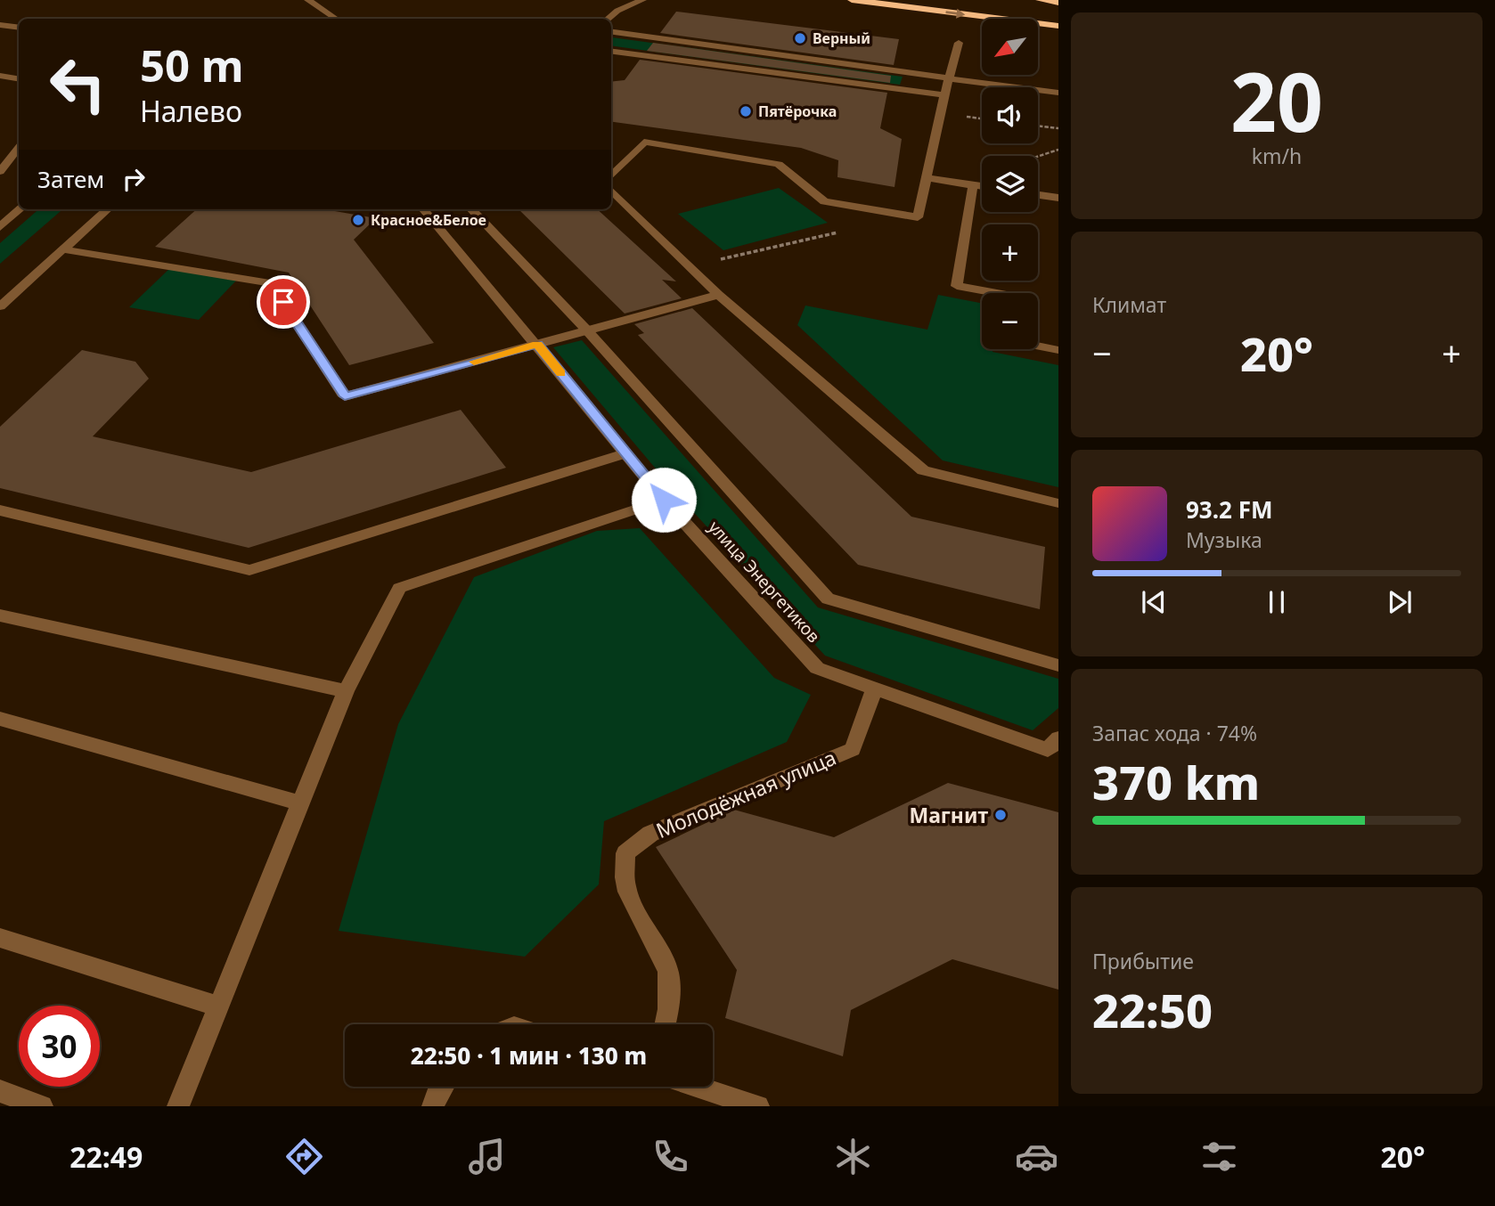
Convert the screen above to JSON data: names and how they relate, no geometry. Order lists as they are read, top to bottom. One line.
{"streets":{"street":["улица Энергетиков","Молодёжная улица"]},"crossings":[["улица Энергетиков","Молодёжная улица"]],"places":["Верный","Пятёрочка","Красное&Белое","Магнит"],"north":"bottom left","page":{"tile":[["20","km/h"],"Климат",["Запас хода · 74%","370 km"],["Прибытие","22:50"]],"map_buttons":["+","−"],"turn":["50 m","Налево"],"then":"Затем","heat":["−","20°","+"],"song":["93.2 FM","Музыка"],"limit":"30","trip":"22:50 · 1 мин · 130 m","tabs":["22:49","20°"]}}
